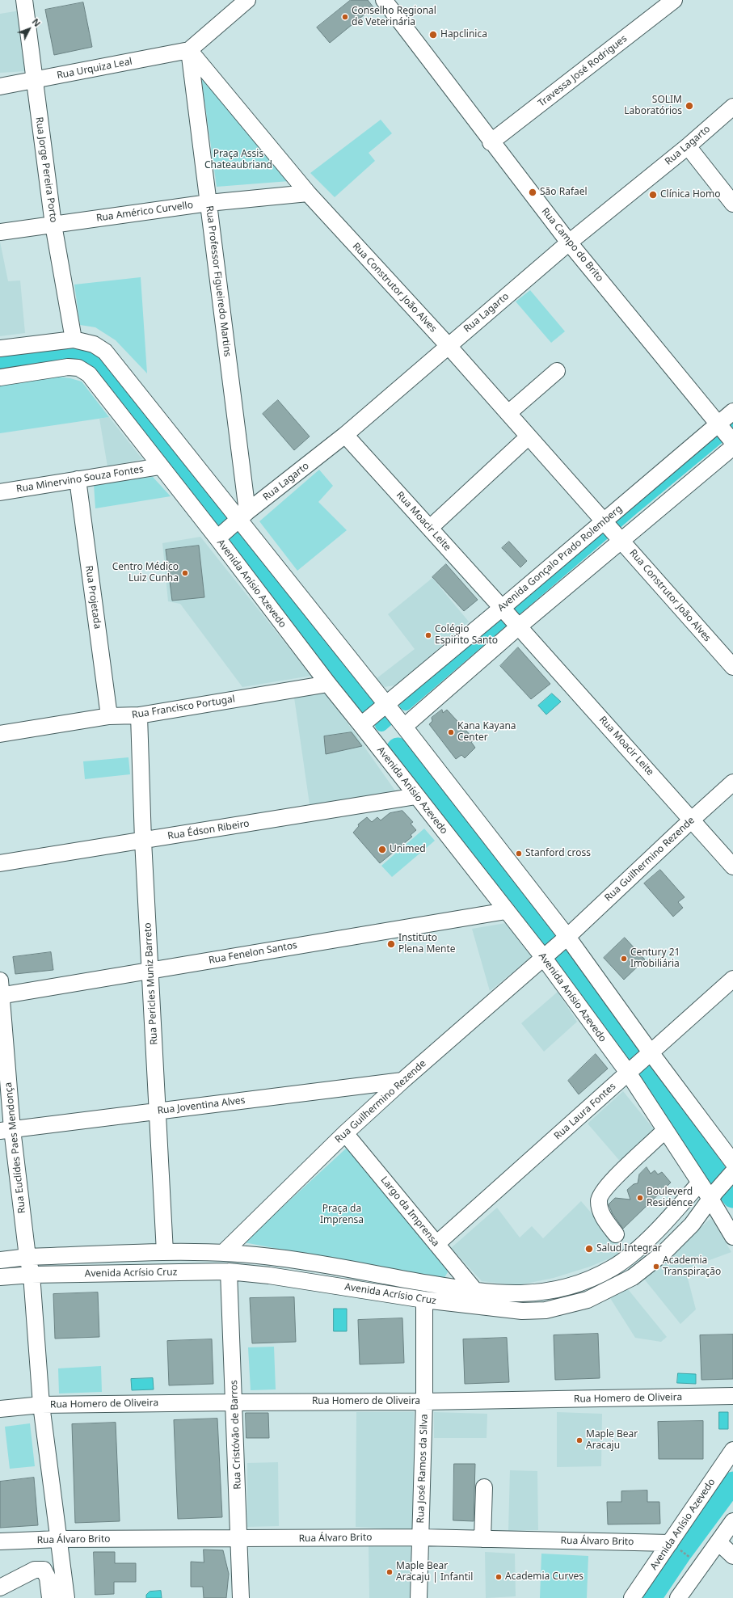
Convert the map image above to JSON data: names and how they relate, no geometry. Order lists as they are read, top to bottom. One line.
{"streets":{"street":["Rua Urquiza Leal","Travessa José Rodrigues","Rua Lagarto","Rua Jorge Pereira Porto","Rua Américo Curvello","Rua Campo do Brito","Rua Professor Figueiredo Martins","Rua Construtor João Alves","Rua Minervino Souza Fontes","Rua Moacir Leite","Avenida Gonçalo Prado Rolemberg","Avenida Anísio Azevedo","Rua Projetada","Rua Francisco Portugal","Rua Édson Ribeiro","Rua Guilhermino Rezende","Rua Fenelon Santos","Rua Pericles Muniz Barreto","Rua Joventina Alves","Rua Laura Fontes","Rua Euclídes Paes Mendonça","Largo da Imprensa","Avenida Acrísio Cruz","Rua Homero de Oliveira","Rua Cristóvão de Barros","Rua José Ramos da Silva","Rua Álvaro Brito"]},"crossings":[["Rua Urquiza Leal","Rua Jorge Pereira Porto"],["Rua Urquiza Leal","Rua Professor Figueiredo Martins"],["Rua Urquiza Leal","Rua Construtor João Alves"],["Travessa José Rodrigues","Rua Campo do Brito"],["Rua Lagarto","Rua Campo do Brito"],["Rua Lagarto","Rua Professor Figueiredo Martins"],["Rua Lagarto","Rua Construtor João Alves"],["Rua Lagarto","Rua Moacir Leite"],["Rua Lagarto","Avenida Anísio Azevedo"],["Rua Jorge Pereira Porto","Rua Américo Curvello"],["Rua Jorge Pereira Porto","Avenida Anísio Azevedo"],["Rua Américo Curvello","Rua Professor Figueiredo Martins"],["Rua Américo Curvello","Rua Construtor João Alves"],["Rua Campo do Brito","Avenida Gonçalo Prado Rolemberg"],["Rua Professor Figueiredo Martins","Rua Construtor João Alves"],["Rua Professor Figueiredo Martins","Avenida Anísio Azevedo"],["Rua Construtor João Alves","Avenida Gonçalo Prado Rolemberg"],["Rua Minervino Souza Fontes","Avenida Anísio Azevedo"],["Rua Minervino Souza Fontes","Rua Projetada"],["Rua Moacir Leite","Avenida Gonçalo Prado Rolemberg"],["Rua Moacir Leite","Rua Guilhermino Rezende"],["Avenida Gonçalo Prado Rolemberg","Avenida Anísio Azevedo"],["Avenida Anísio Azevedo","Rua Francisco Portugal"],["Avenida Anísio Azevedo","Rua Édson Ribeiro"],["Avenida Anísio Azevedo","Rua Guilhermino Rezende"],["Avenida Anísio Azevedo","Rua Fenelon Santos"],["Avenida Anísio Azevedo","Rua Laura Fontes"],["Avenida Anísio Azevedo","Avenida Acrísio Cruz"],["Avenida Anísio Azevedo","Rua Álvaro Brito"],["Rua Projetada","Rua Francisco Portugal"],["Rua Francisco Portugal","Rua Pericles Muniz Barreto"],["Rua Édson Ribeiro","Rua Pericles Muniz Barreto"],["Rua Guilhermino Rezende","Rua Joventina Alves"],["Rua Guilhermino Rezende","Largo da Imprensa"],["Rua Guilhermino Rezende","Avenida Acrísio Cruz"],["Rua Fenelon Santos","Rua Pericles Muniz Barreto"],["Rua Fenelon Santos","Rua Euclídes Paes Mendonça"],["Rua Pericles Muniz Barreto","Rua Joventina Alves"],["Rua Pericles Muniz Barreto","Avenida Acrísio Cruz"],["Rua Joventina Alves","Rua Euclídes Paes Mendonça"],["Rua Laura Fontes","Largo da Imprensa"],["Rua Euclídes Paes Mendonça","Avenida Acrísio Cruz"],["Rua Euclídes Paes Mendonça","Rua Homero de Oliveira"],["Rua Euclídes Paes Mendonça","Rua Álvaro Brito"],["Largo da Imprensa","Avenida Acrísio Cruz"],["Avenida Acrísio Cruz","Rua Cristóvão de Barros"],["Avenida Acrísio Cruz","Rua José Ramos da Silva"],["Rua Homero de Oliveira","Rua Cristóvão de Barros"],["Rua Homero de Oliveira","Rua José Ramos da Silva"],["Rua Cristóvão de Barros","Rua Álvaro Brito"],["Rua José Ramos da Silva","Rua Álvaro Brito"]],"parks":["Praça Assis Chateaubriand","Praça da Imprensa"],"places":["Conselho Regional de Veterinária","Hapclinica","SOLIM Laboratórios","São Rafael","Clínica Homo","Centro Médico Luiz Cunha","Colégio Espirito Santo","Kana Kayana Center","Unimed","Stanford cross","Instituto Plena Mente","Century 21 Imobiliária","Bouleverd Residence","Salud Integrar","Academia Transpiração","Maple Bear Aracaju","Maple Bear Aracaju | Infantil","Academia Curves"],"north":"top right"}
